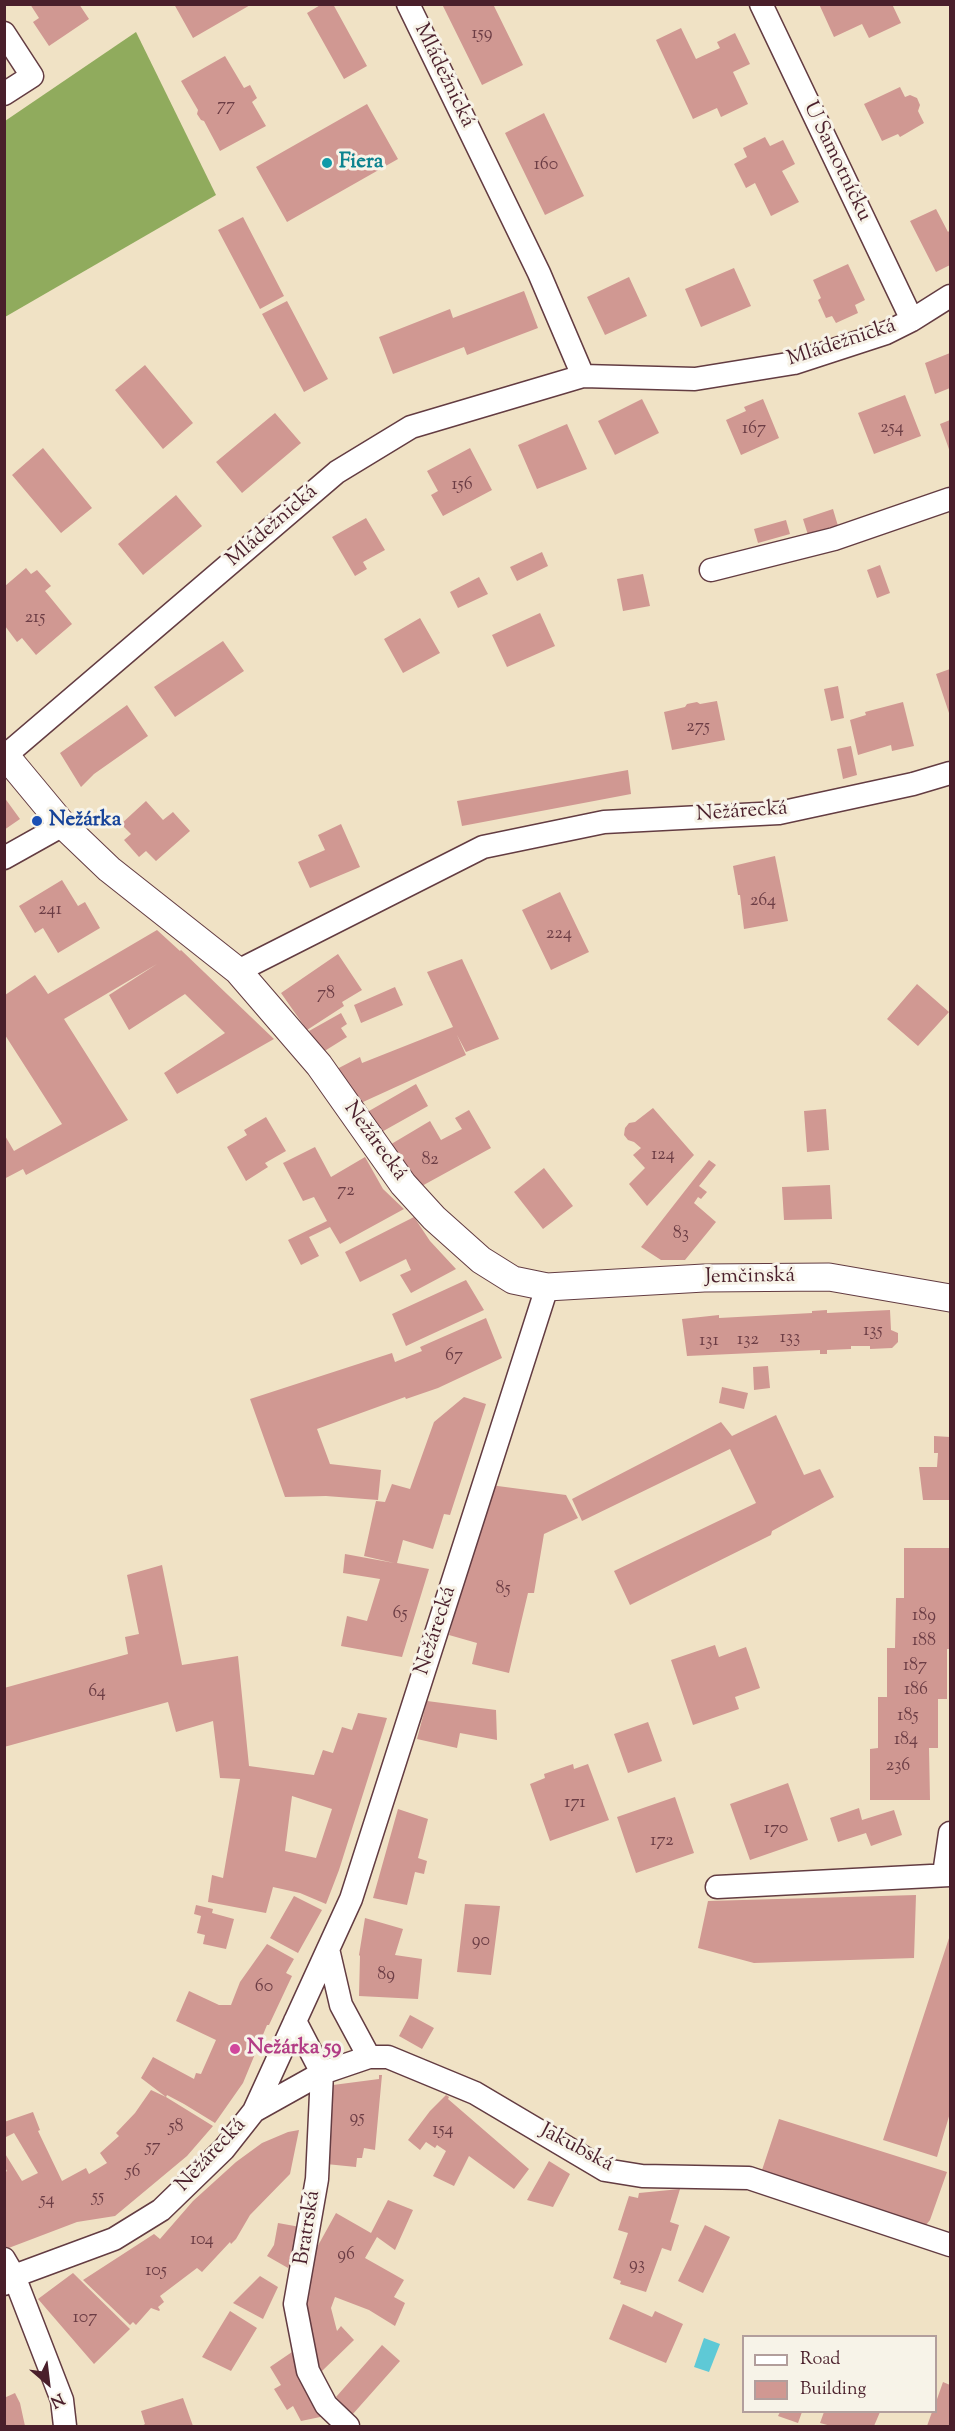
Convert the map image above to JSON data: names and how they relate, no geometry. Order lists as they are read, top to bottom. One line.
{"streets":{"street":["Mládežnická","U Samotníčku","Nežárecká","Jemčinská","Jakubská","Bratrská"]},"crossings":[["Mládežnická","U Samotníčku"],["Mládežnická","Nežárecká"],["Nežárecká","Jemčinská"],["Nežárecká","Jakubská"],["Jakubská","Bratrská"]],"places":["Fiera","Nežárka","Nežárka 59"],"house_numbers":["159","77","160","254","167","156","215","275","264","241","224","78","124","82","72","83","135","133","132","131","67","85","65","189","188","187","186","64","185","184","236","171","170","172","90","89","60","95","58","154","57","56","55","54","104","96","93","105","107"],"legend":["Road","Building"],"north":"bottom right"}
